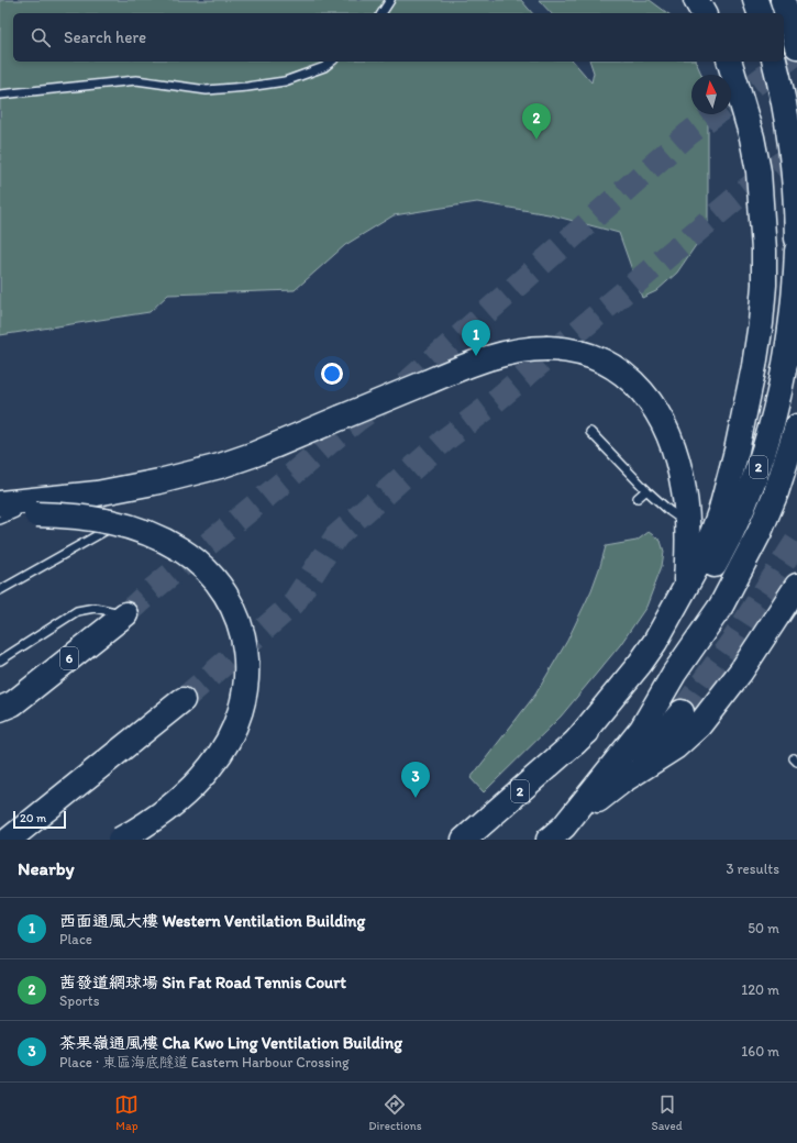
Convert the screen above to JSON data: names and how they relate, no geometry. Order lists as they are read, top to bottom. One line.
{"streets":{"highway":["2","6"]},"scale_bar":"20 m","north":"top","page":{"search":"Search here","pins":["2","1","3"],"scale":"20 m","heading":["Nearby","3 results"],"list":[{"mark":"1","name":"西面通風大樓 Western Ventilation Building","note":"Place","value":"50 m"},{"mark":"2","name":"茜發道網球場 Sin Fat Road Tennis Court","note":"Sports","value":"120 m"},{"mark":"3","name":"茶果嶺通風樓 Cha Kwo Ling Ventilation Building","note":"Place · 東區海底隧道 Eastern Harbour Crossing","value":"160 m"}],"nav":["Map","Directions","Saved"]}}
